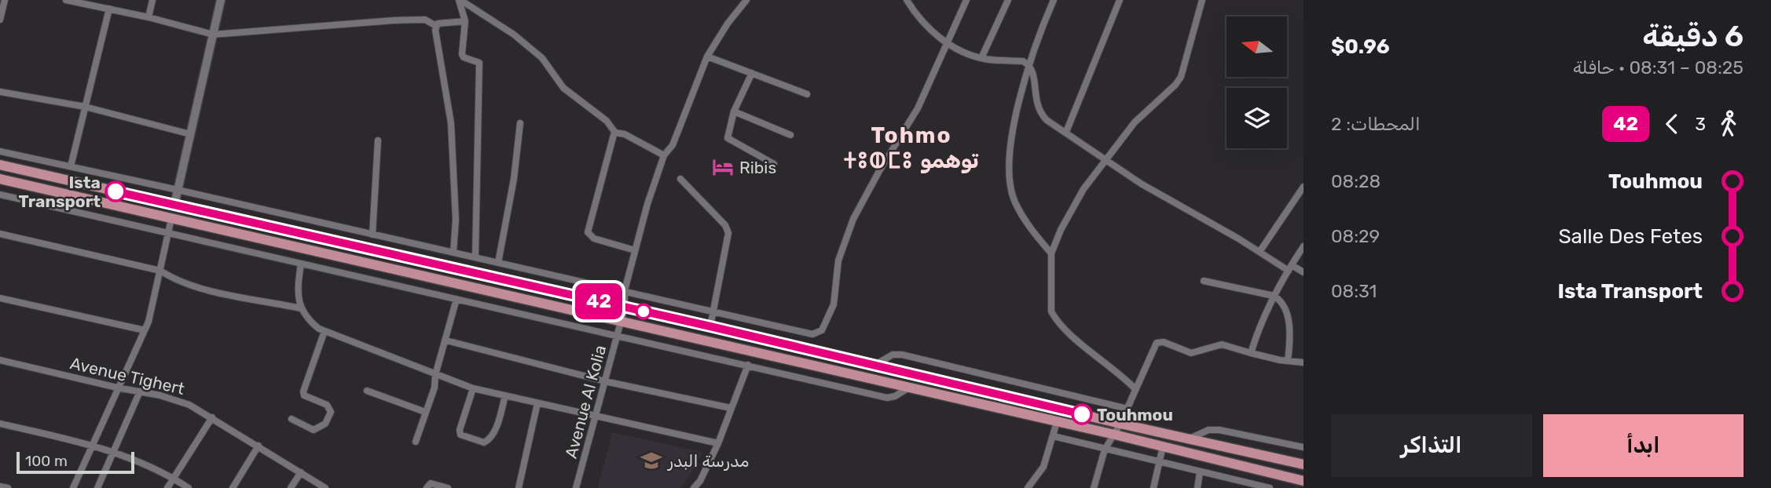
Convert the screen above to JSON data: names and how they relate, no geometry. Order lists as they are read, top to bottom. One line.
{"streets":{"street":["Avenue Tighert","Avenue Al Kolia"]},"districts":["Tohmo ⵜⵓⵀⵎⵓ توهمو"],"places":{"hotel":["Ribis"],"other":["Ista Transport","Touhmou"],"school or university":["مدرسة البدر"]},"lines":["bus line 42"],"scale_bar":"100 m","north":"left","page":{"heading":["6 دقيقة","08:25 – 08:31 · حافلة","$0.96"],"on_map":"42","legs":["3","42","المحطات: 2"],"list":[{"name":"Touhmou","value":"08:28"},{"name":"Salle Des Fetes","value":"08:29"},{"name":"Ista Transport","value":"08:31"}],"buttons":["ابدأ","التذاكر"],"scale":"100 m"}}
